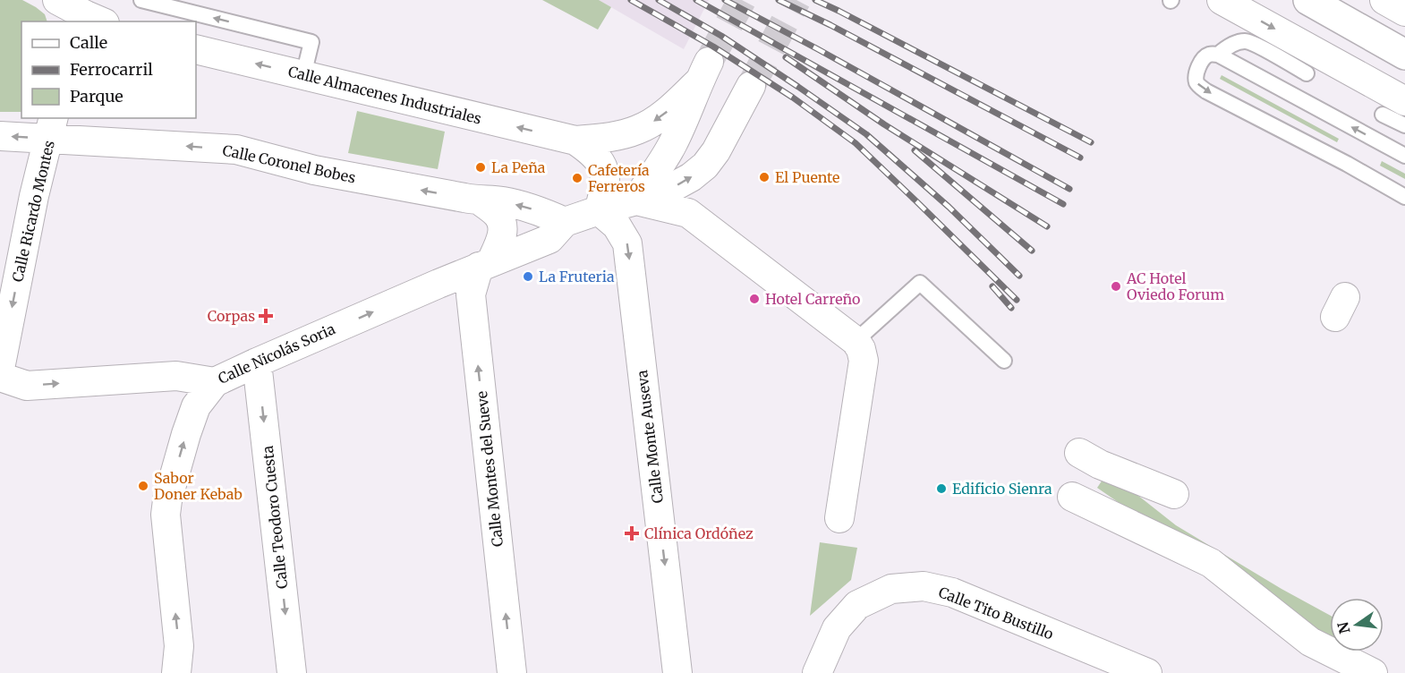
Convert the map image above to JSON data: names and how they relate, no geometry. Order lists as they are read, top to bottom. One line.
{"streets":{"street":["Calle Almacenes Industriales","Calle Coronel Bobes","Calle Ricardo Montes","Calle Nicolás Soria","Calle Monte Auseva","Calle Montes del Sueve","Calle Teodoro Cuesta","Calle Tito Bustillo"]},"crossings":[["Calle Almacenes Industriales","Calle Nicolás Soria"],["Calle Almacenes Industriales","Calle Monte Auseva"],["Calle Coronel Bobes","Calle Ricardo Montes"],["Calle Coronel Bobes","Calle Nicolás Soria"],["Calle Nicolás Soria","Calle Monte Auseva"],["Calle Nicolás Soria","Calle Montes del Sueve"],["Calle Nicolás Soria","Calle Teodoro Cuesta"]],"one_way":["Calle Coronel Bobes","Calle Ricardo Montes","Calle Nicolás Soria","Calle Montes del Sueve"],"places":{"other":["La Peña","El Puente","Cafetería Ferreros","La Fruteria","AC Hotel Oviedo Forum","Hotel Carreño","Sabor Doner Kebab","Edificio Sienra"],"health":["Corpas","Clínica Ordóñez"]},"legend":["Calle","Ferrocarril","Parque"],"north":"left"}
